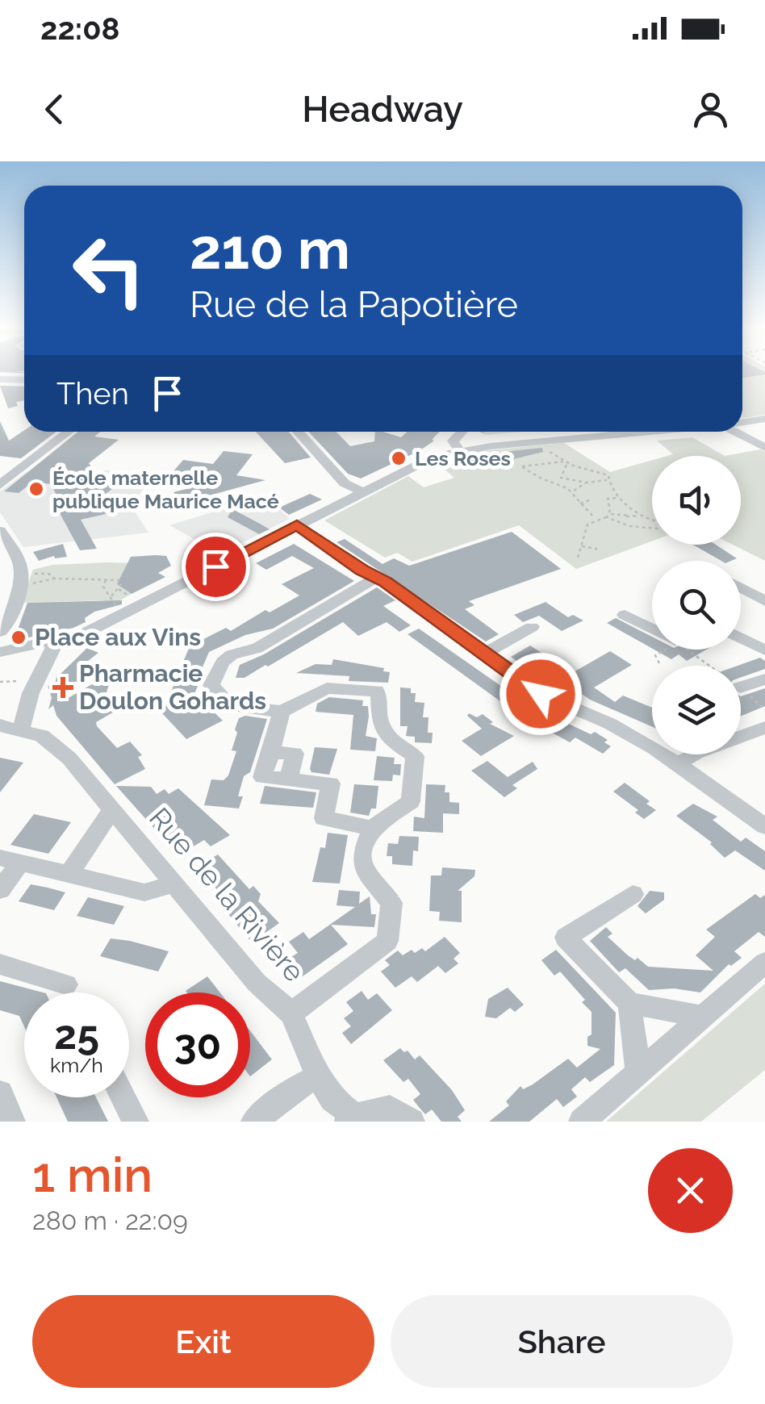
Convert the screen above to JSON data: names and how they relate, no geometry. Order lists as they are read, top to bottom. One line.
{"streets":{"street":["Rue de la Rivière"]},"places":{"other":["Les Roses","École maternelle publique Maurice Macé","Place aux Vins"],"health":["Pharmacie Doulon Gohards"]},"page":{"status":"22:08","header":"Headway","turn":["210 m","Rue de la Papotière"],"then":"Then","speed":"25 km/h","limit":"30","heading":["1 min","280 m · 22:09"],"buttons":["Exit","Share"]}}
